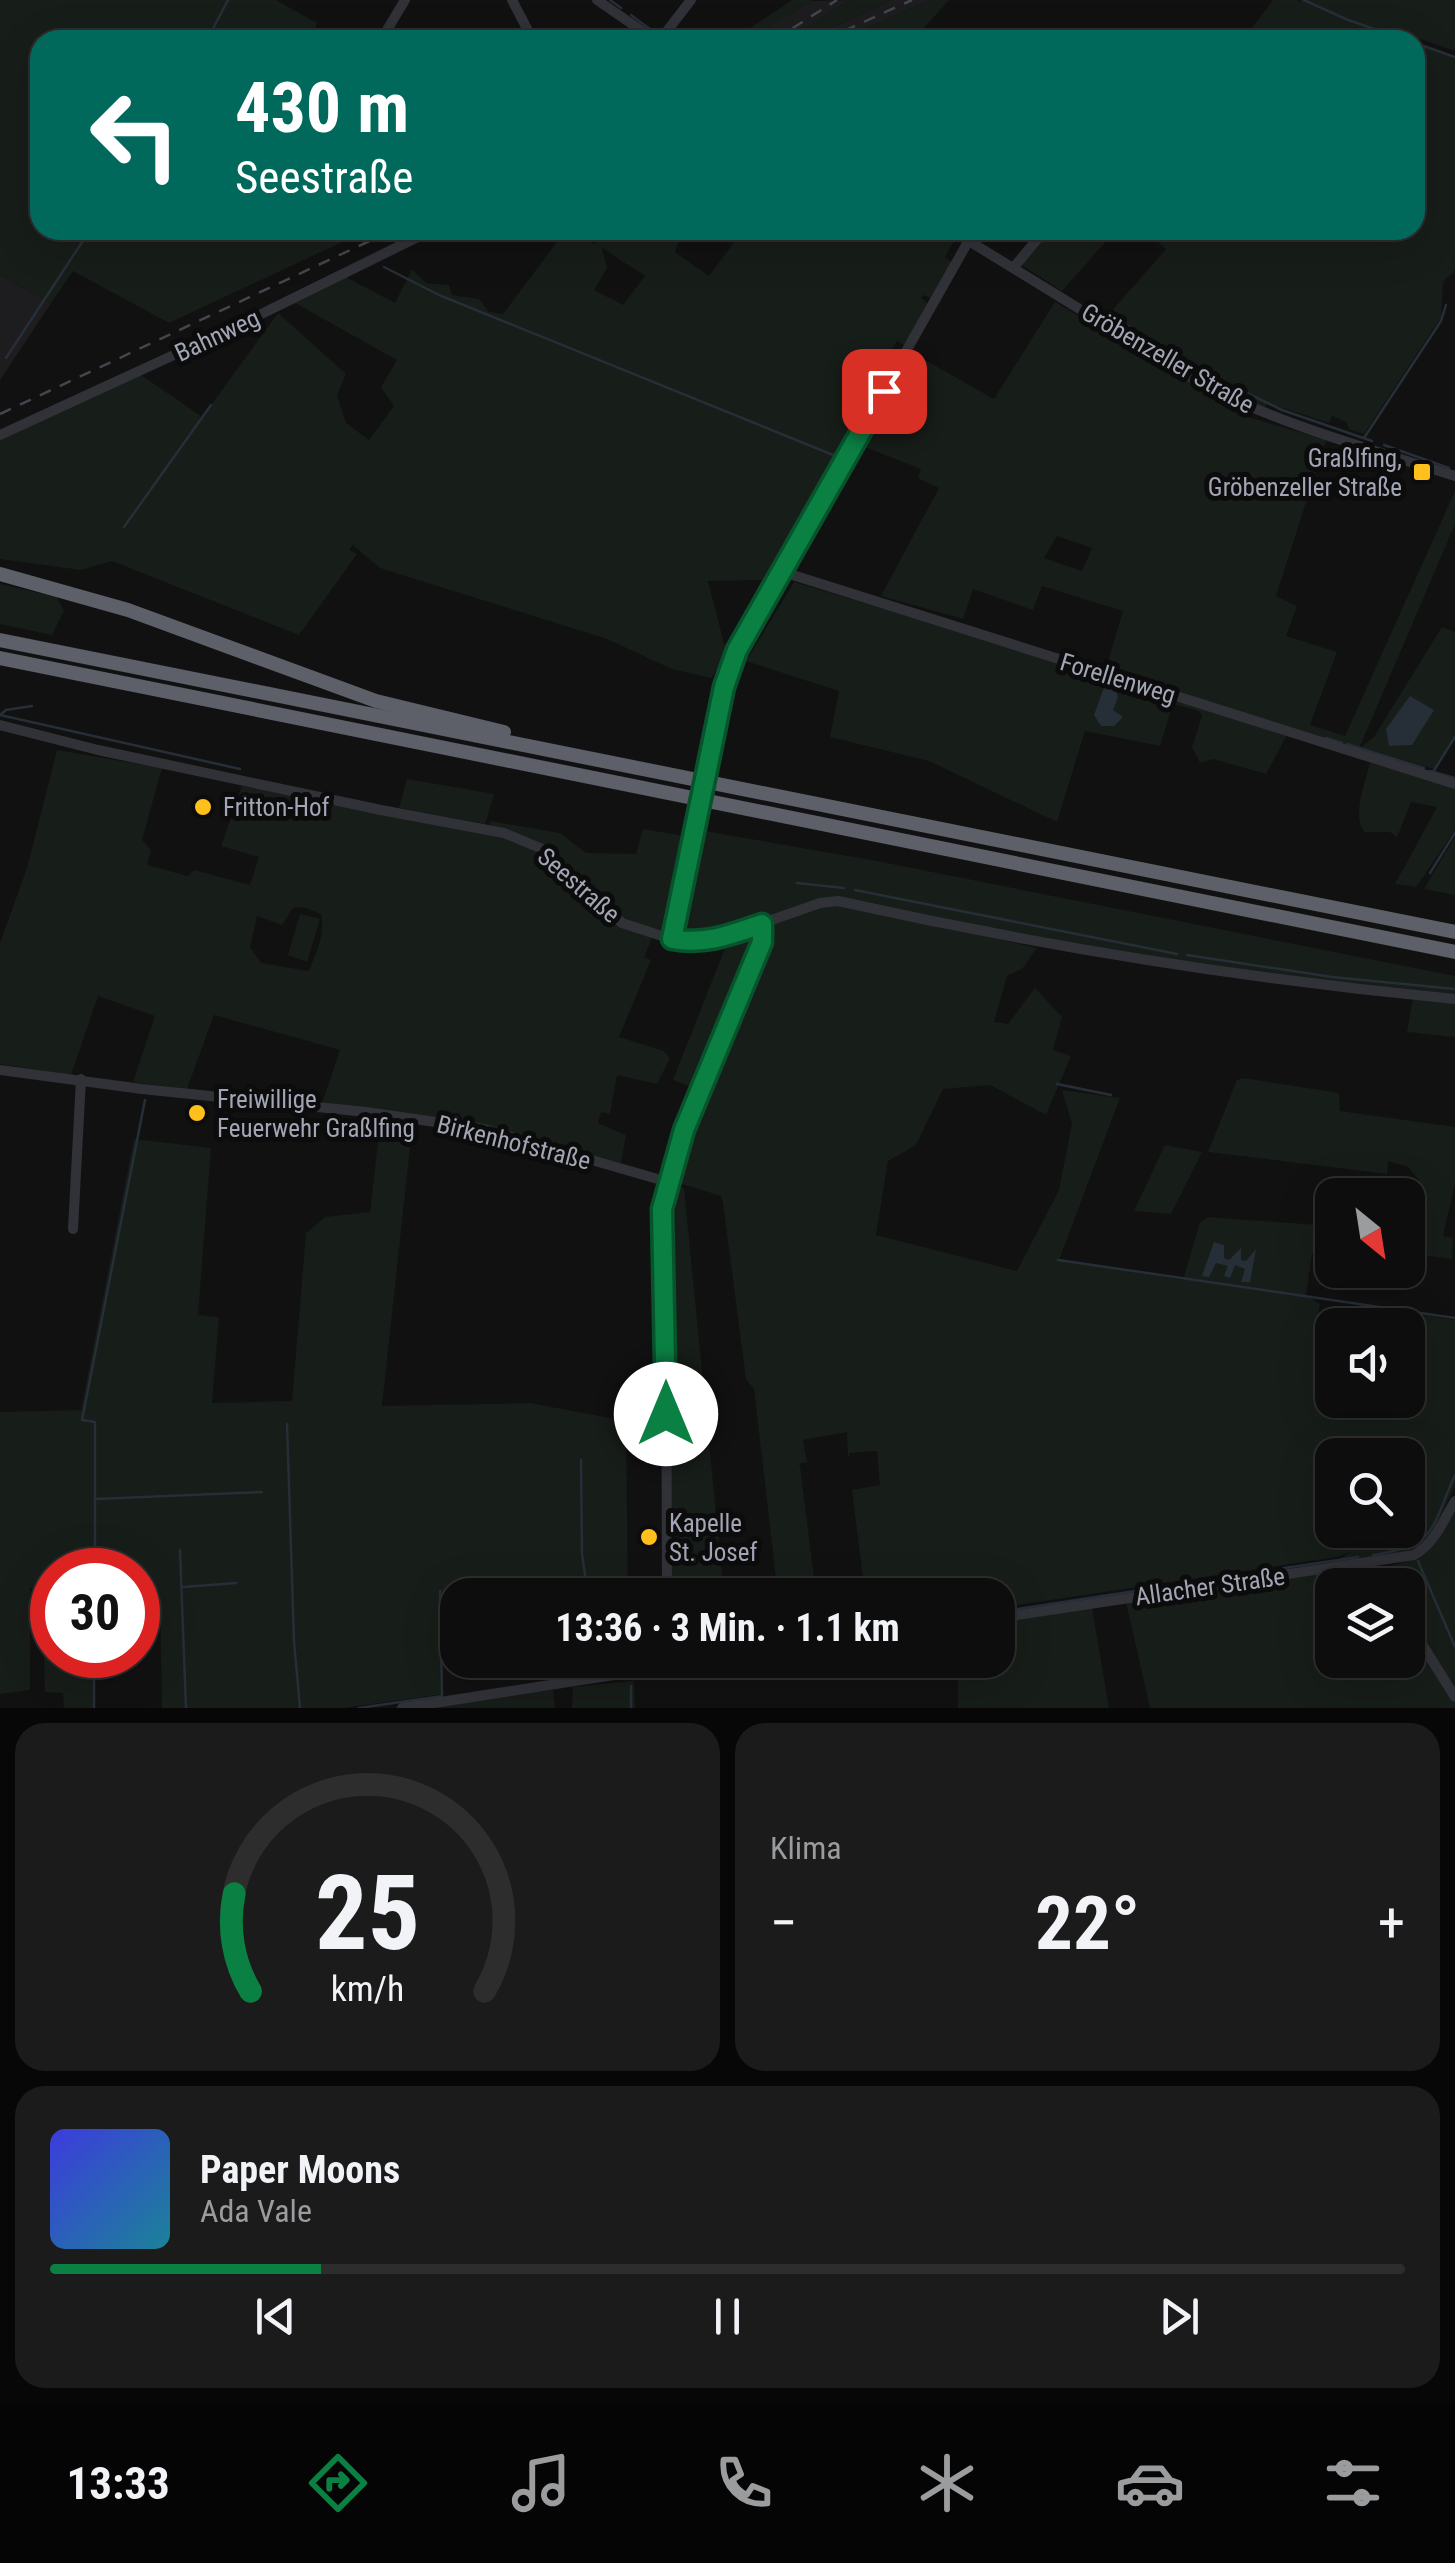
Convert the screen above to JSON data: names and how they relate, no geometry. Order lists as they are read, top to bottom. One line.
{"streets":{"street":["Bahnweg","Gröbenzeller Straße","Forellenweg","Seestraße","Birkenhofstraße","Allacher Straße"]},"places":{"transit":["Graßlfing, Gröbenzeller Straße"],"other":["Fritton-Hof","Freiwillige Feuerwehr Graßlfing","Kapelle St. Josef"]},"north":"bottom right","page":{"turn":["430 m","Seestraße"],"limit":"30","trip":"13:36 · 3 Min. · 1.1 km","tile":"Klima","heat":["−","22°","+"],"song":["Paper Moons","Ada Vale"],"tabs":"13:33","gauge":["25","km/h"]}}
